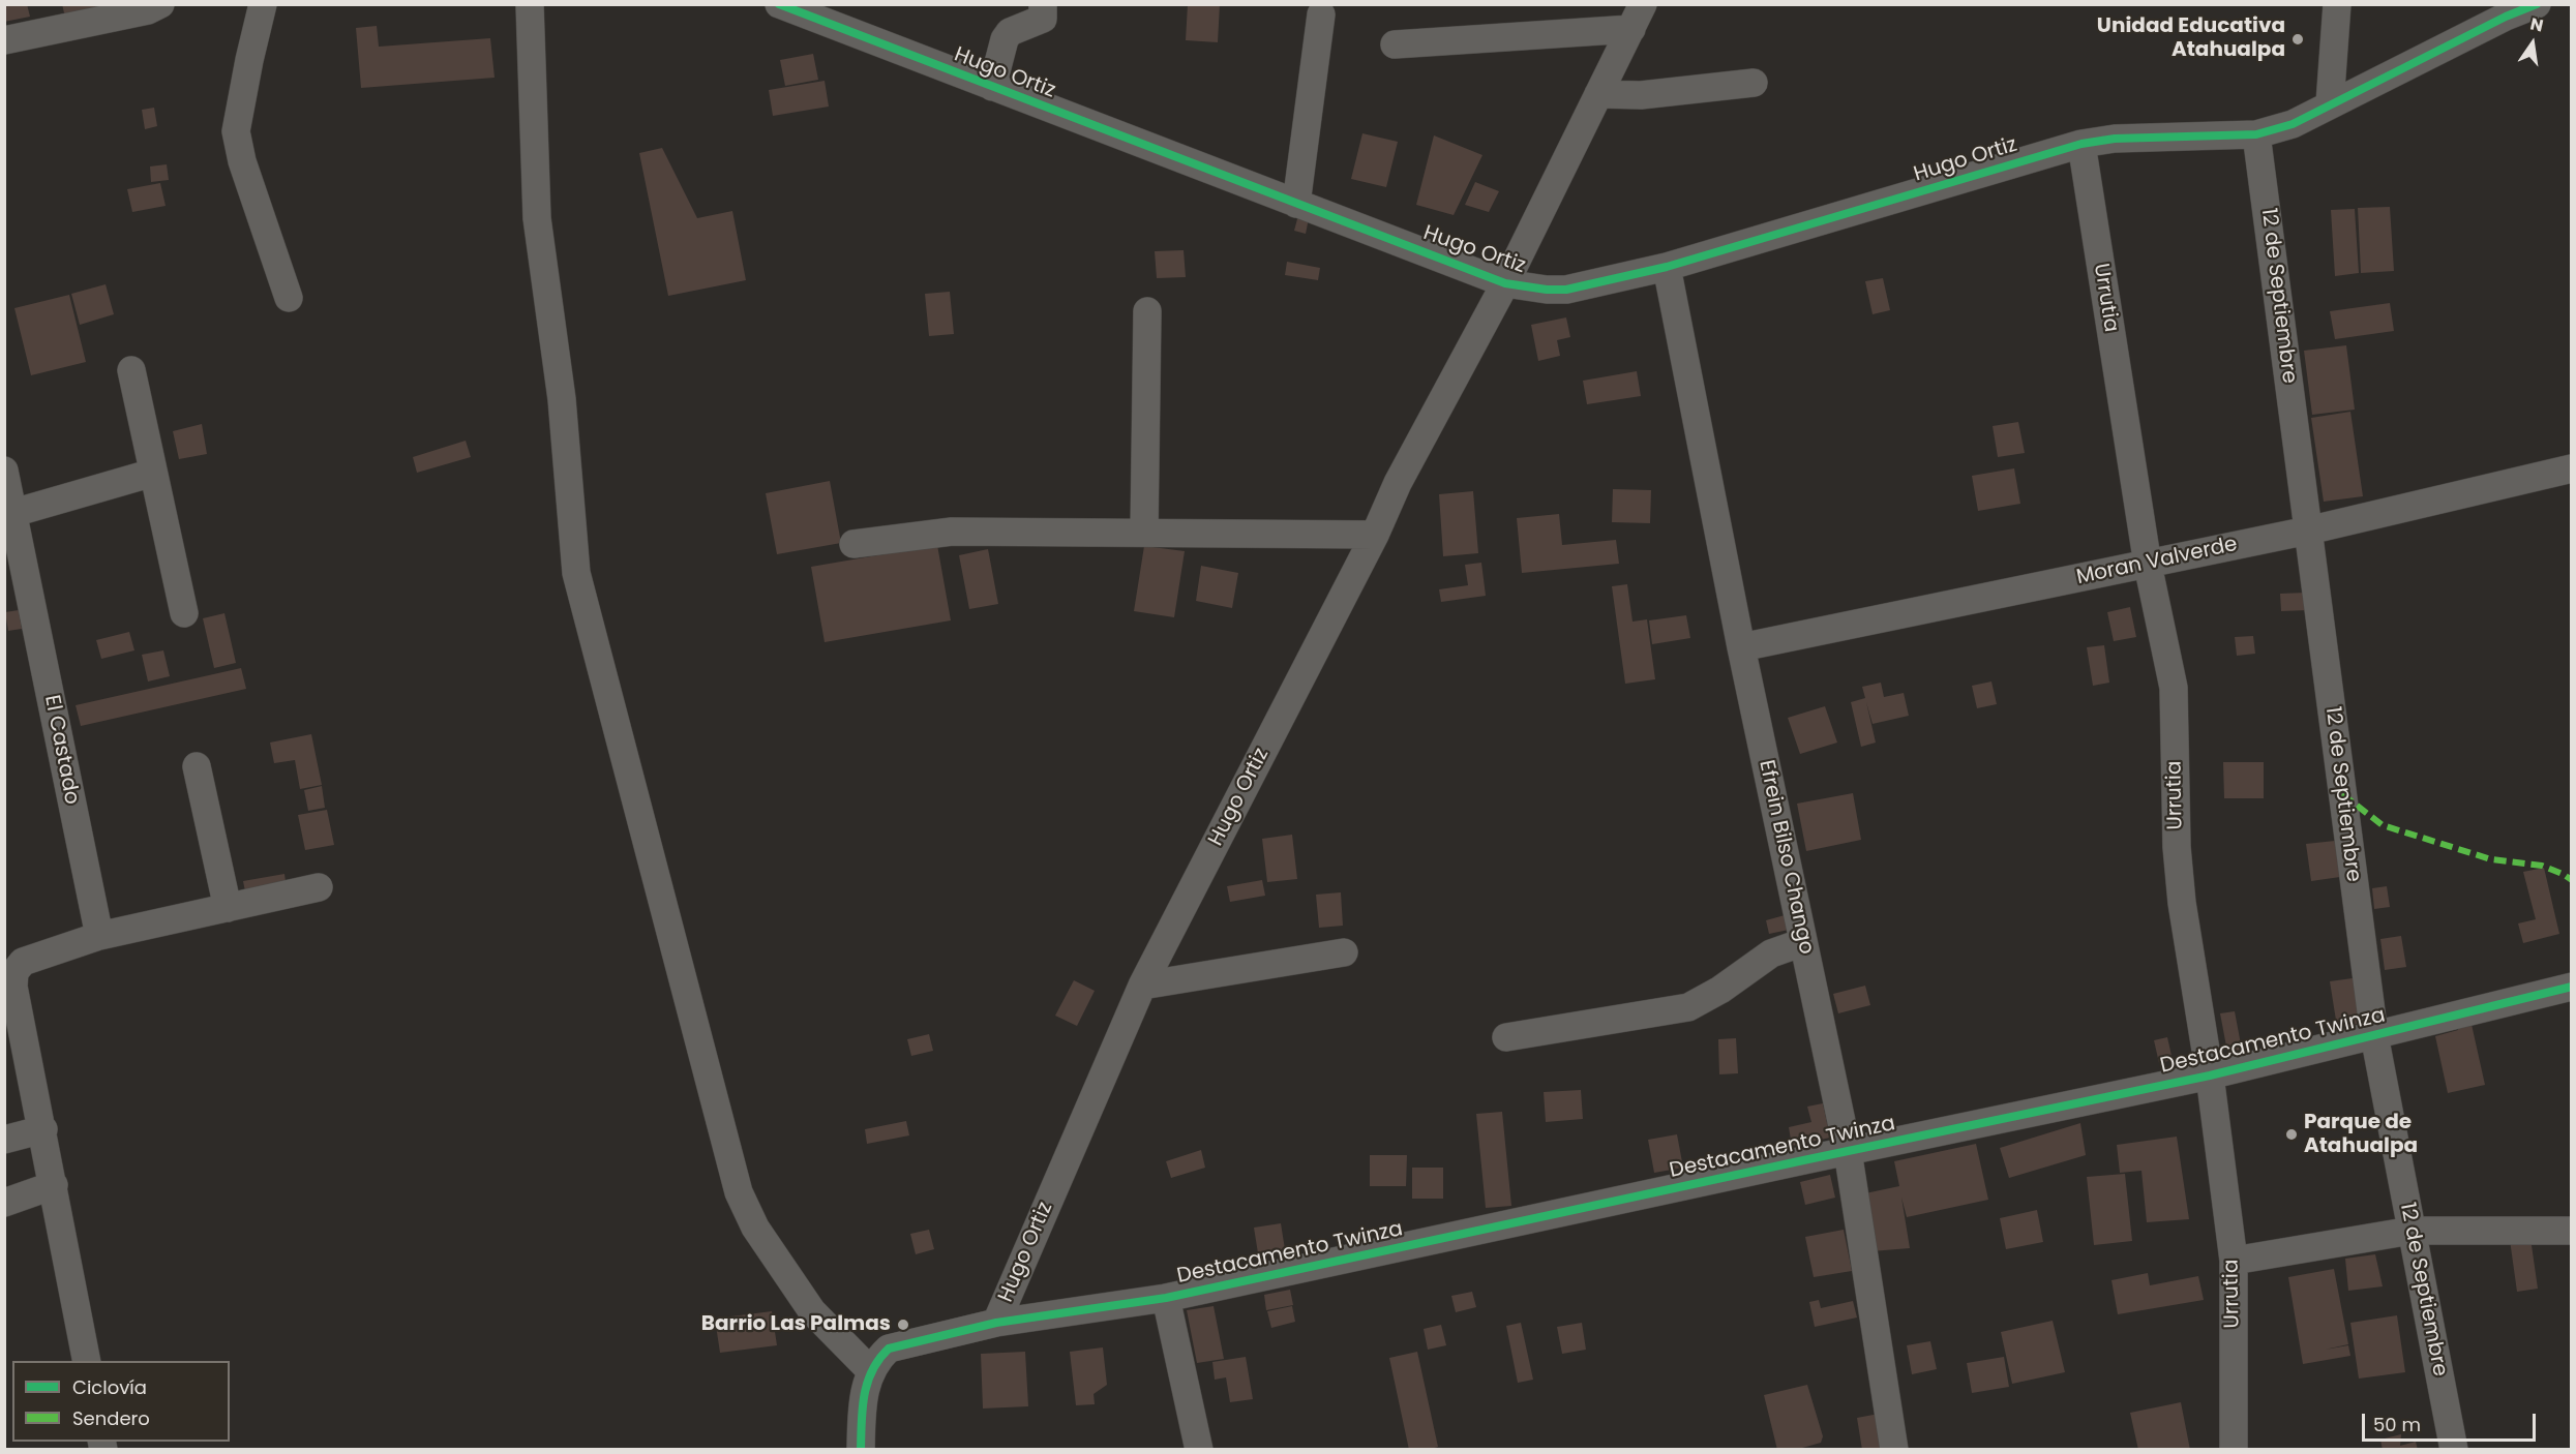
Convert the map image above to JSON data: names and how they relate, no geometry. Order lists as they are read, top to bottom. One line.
{"streets":{"street":["Hugo Ortiz","12 de Septiembre","Urrutia","Moran Valverde","El Castado","Efrein Bilso Chango","Destacamento Twinza"]},"crossings":[["Hugo Ortiz","12 de Septiembre"],["Hugo Ortiz","Urrutia"],["Hugo Ortiz","Efrein Bilso Chango"],["Hugo Ortiz","Destacamento Twinza"],["12 de Septiembre","Moran Valverde"],["12 de Septiembre","Destacamento Twinza"],["Urrutia","Moran Valverde"],["Urrutia","Destacamento Twinza"],["Moran Valverde","Efrein Bilso Chango"],["Efrein Bilso Chango","Destacamento Twinza"]],"places":["Unidad Educativa Atahualpa","Parque de Atahualpa","Barrio Las Palmas"],"legend":["Ciclovía","Sendero"],"scale_bar":"50 m","north":"top"}
